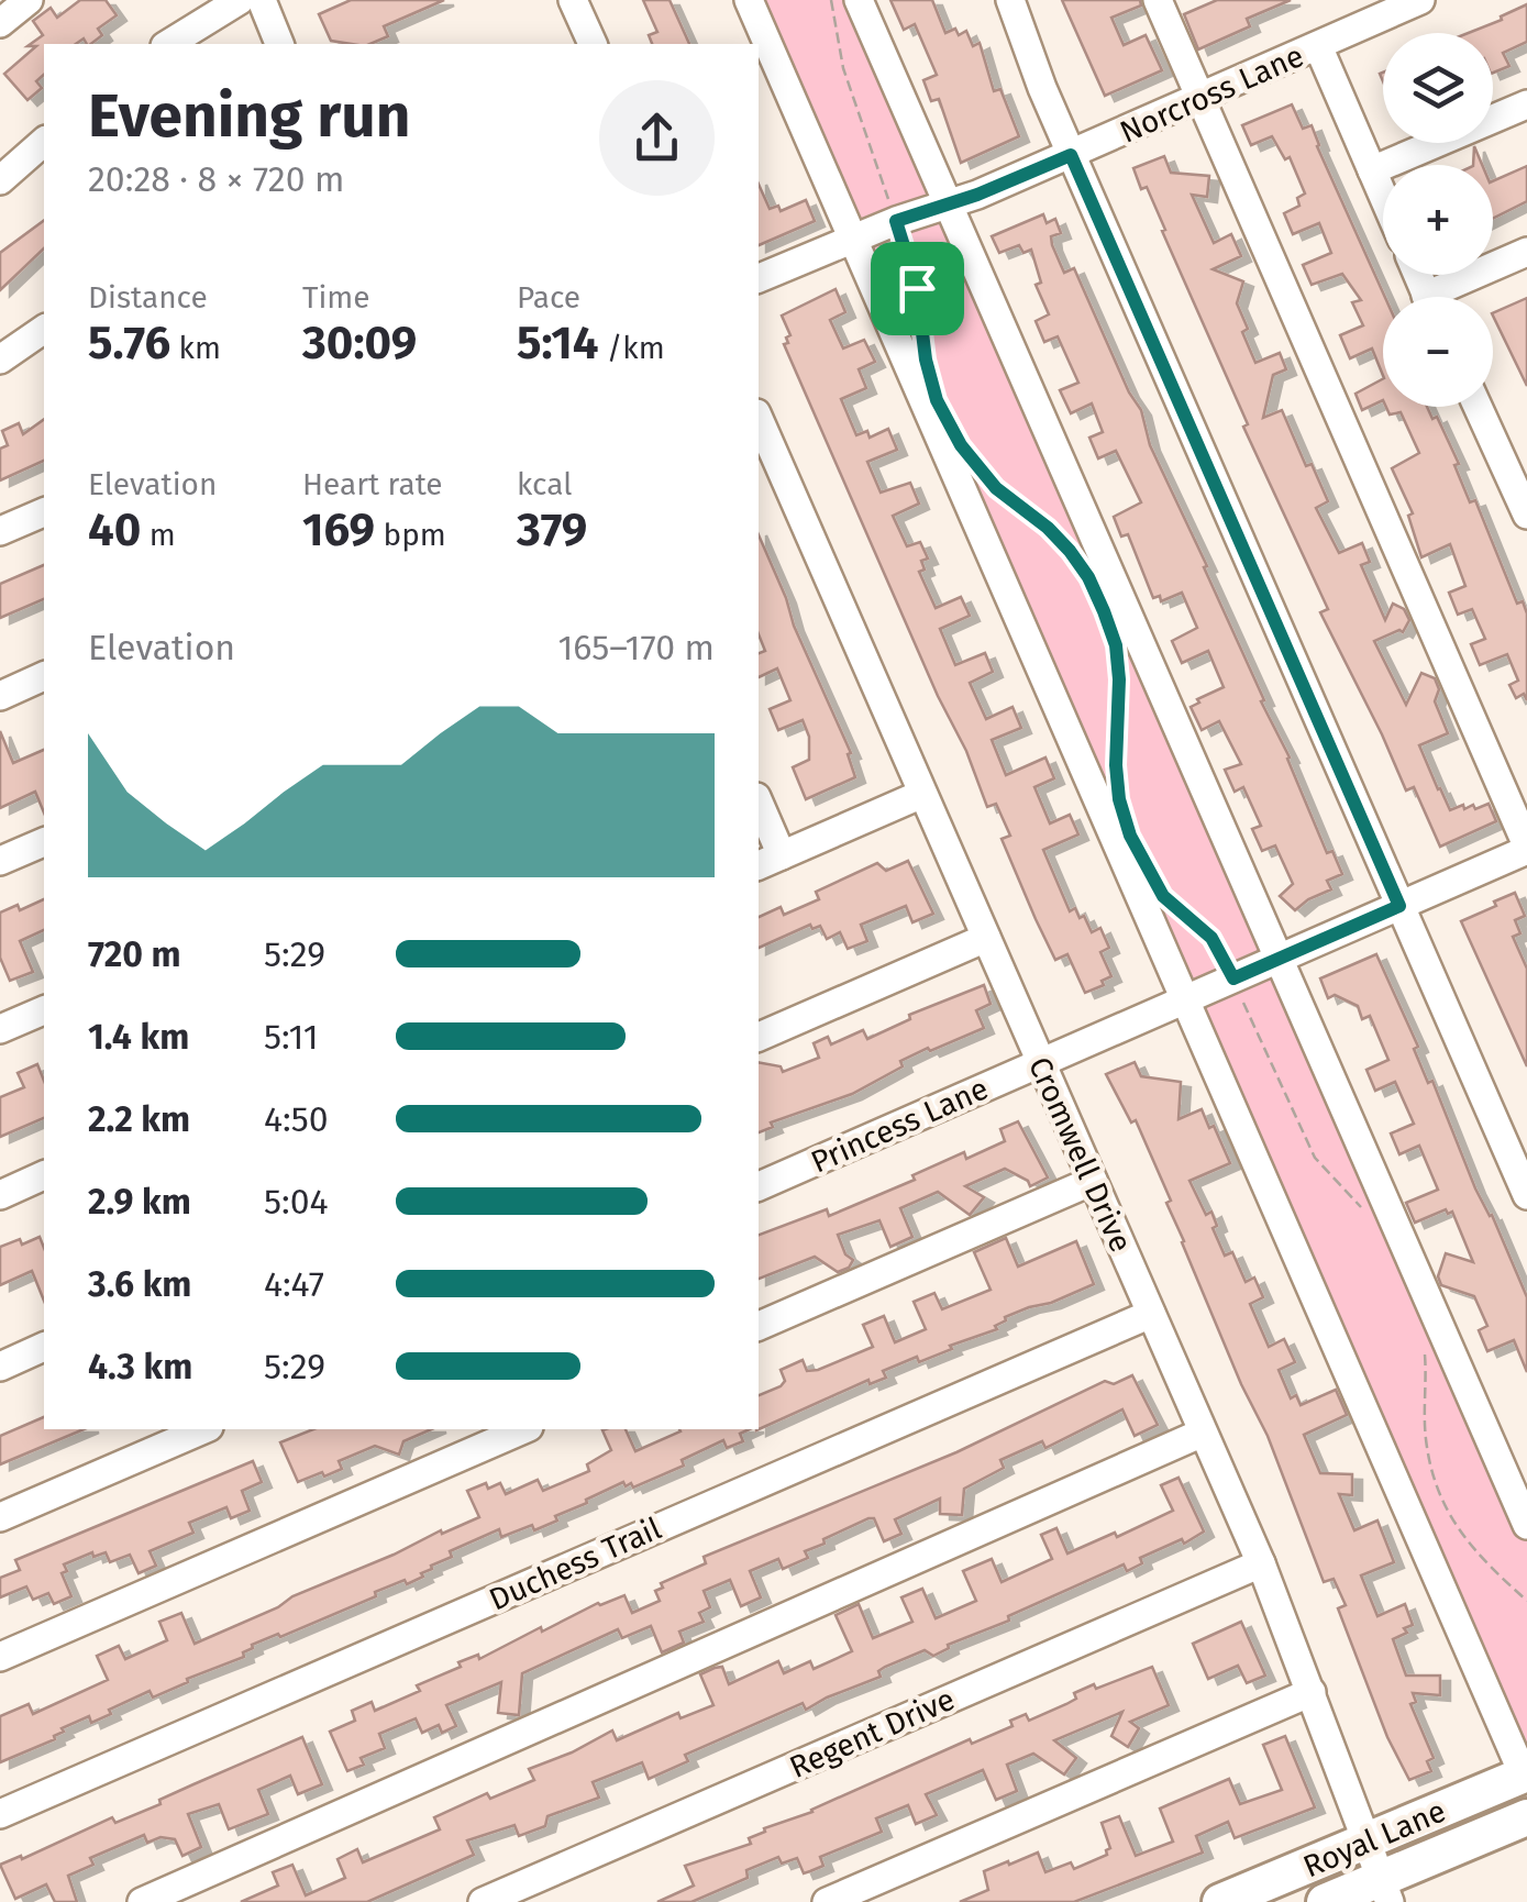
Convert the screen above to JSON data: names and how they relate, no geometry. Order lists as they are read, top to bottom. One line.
{"streets":{"main road":["Royal Lane"],"street":["Norcross Lane","Princess Lane","Cromwell Drive","Duchess Trail","Regent Drive"]},"crossings":[["Princess Lane","Cromwell Drive"],["Cromwell Drive","Duchess Trail"],["Cromwell Drive","Regent Drive"],["Cromwell Drive","Royal Lane"]],"page":{"map_buttons":["+","−"],"heading":["Evening run","20:28 · 8 × 720 m"],"stats":[["Distance","5.76 km"],["Time","30:09"],["Pace","5:14 /km"],["Elevation","40 m"],["Heart rate","169 bpm"],["kcal","379"]],"chart":["Elevation","165–170 m"],"list":[{"name":"720 m","note":"5:29"},{"name":"1.4 km","note":"5:11"},{"name":"2.2 km","note":"4:50"},{"name":"2.9 km","note":"5:04"},{"name":"3.6 km","note":"4:47"},{"name":"4.3 km","note":"5:29"}]}}
